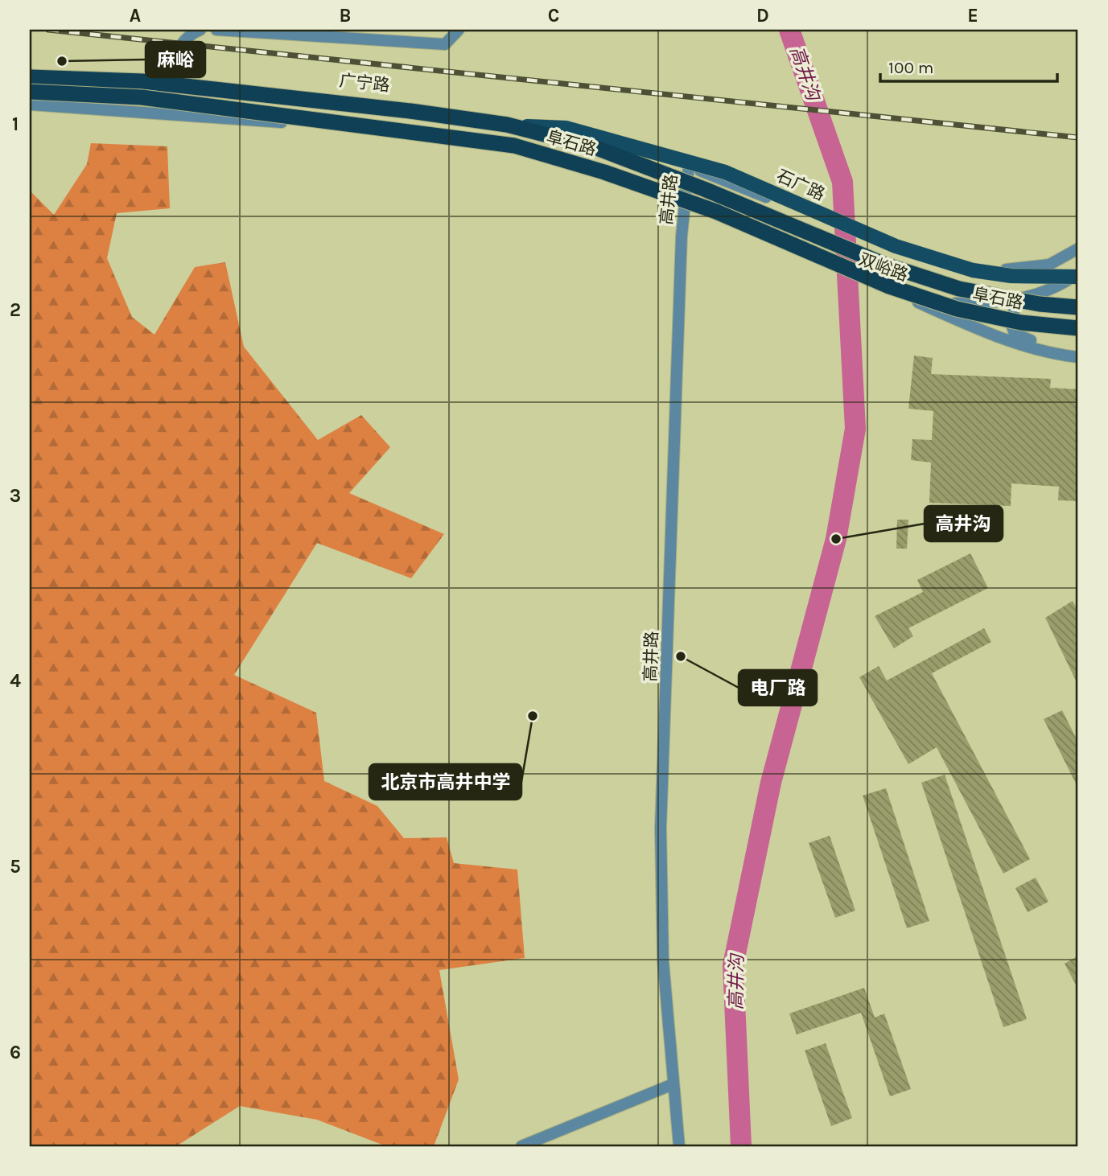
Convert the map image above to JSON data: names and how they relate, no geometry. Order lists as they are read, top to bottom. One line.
{"streets":{"highway":["阜石路"],"main road":["石广路"],"street":["广宁路","高井路","双峪路"]},"crossings":[["广宁路","高井路"],["广宁路","双峪路"],["阜石路","石广路"],["石广路","双峪路"],["高井路","双峪路"]],"water":["高井沟"],"places":["麻峪","高井沟","电厂路","北京市高井中学"],"scale_bar":"100 m","grid":{"columns":["A","B","C","D","E"],"rows":["1","2","3","4","5","6"]}}
